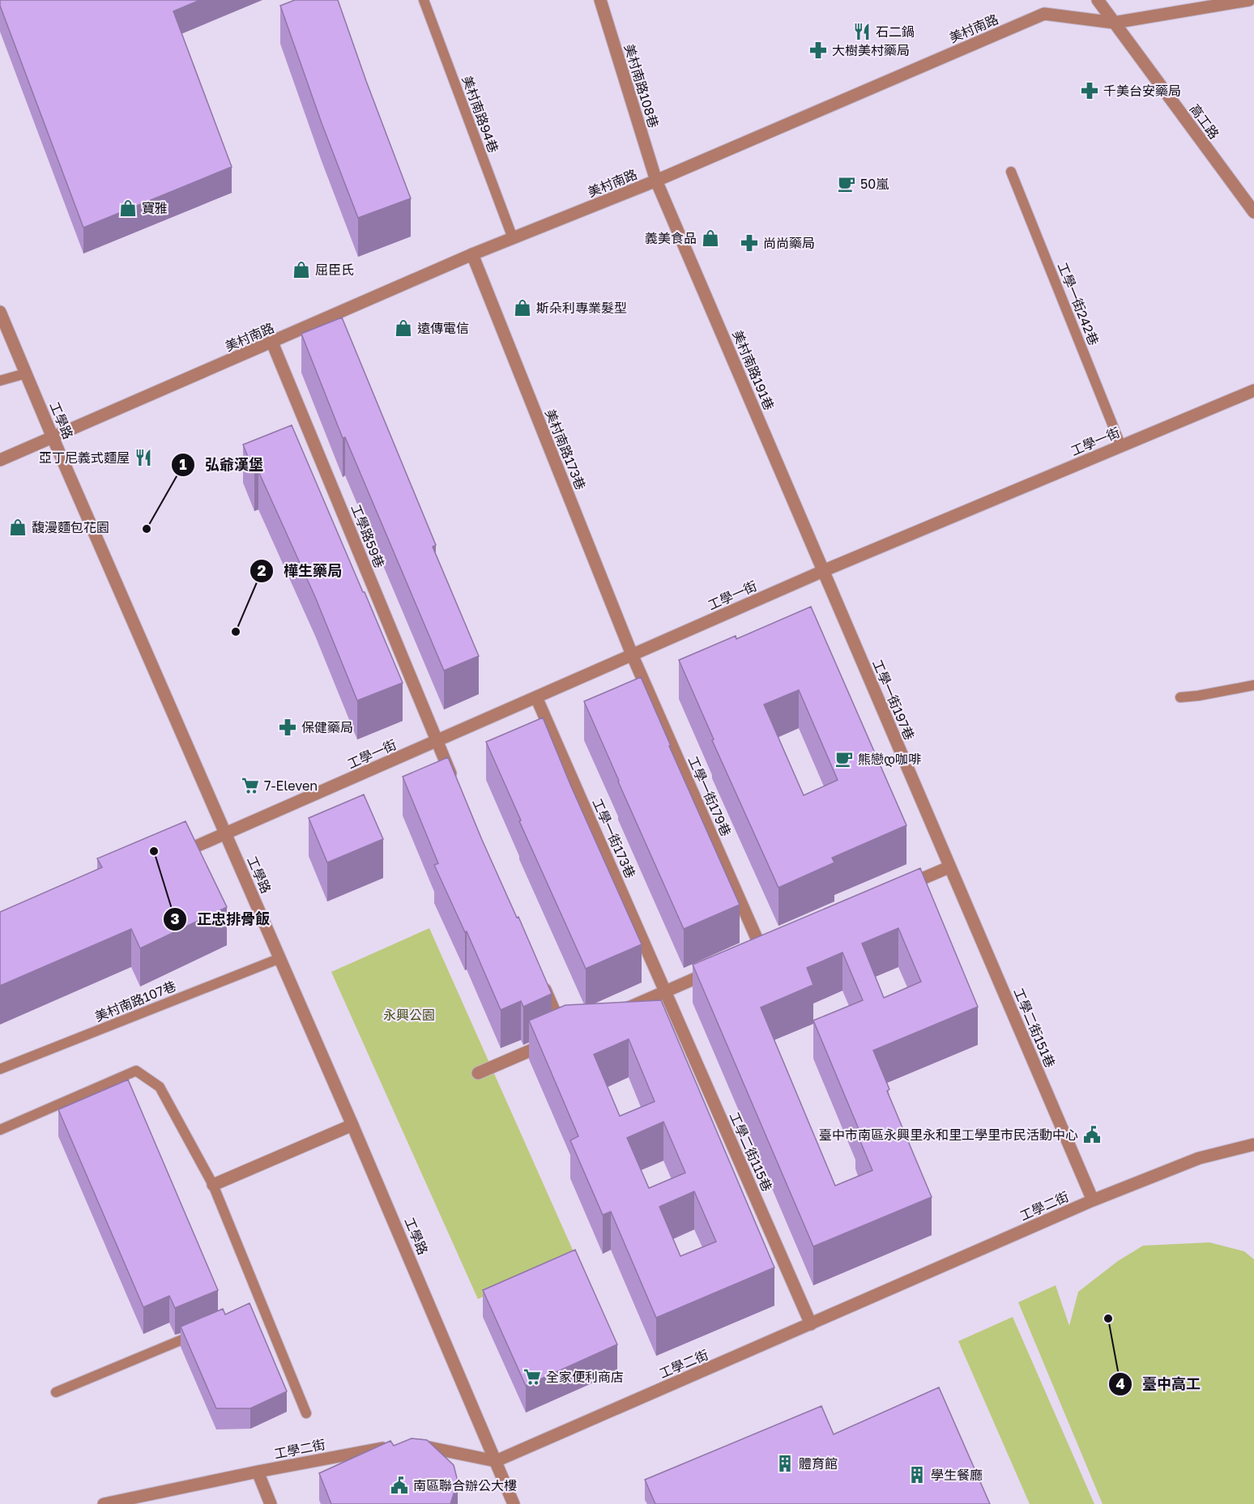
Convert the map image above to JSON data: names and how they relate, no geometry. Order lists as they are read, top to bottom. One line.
{"streets":{"street":["美村南路","美村南路108巷","高工路","美村南路191巷","工學路","工學一街","美村南路173巷","工學路59巷","工學一街197巷","工學一街179巷","工學一街173巷","工學二街151巷","工學二街115巷","工學二街"],"lane":["美村南路94巷","工學一街242巷","美村南路107巷"]},"crossings":[["美村南路","美村南路108巷"],["美村南路","美村南路94巷"],["美村南路","高工路"],["美村南路","美村南路191巷"],["美村南路","工學路"],["美村南路","美村南路173巷"],["美村南路","工學路59巷"],["美村南路108巷","美村南路191巷"],["工學一街242巷","工學一街"],["美村南路191巷","工學一街"],["美村南路191巷","工學一街197巷"],["工學路","工學一街"],["工學路","美村南路107巷"],["工學路","工學二街"],["工學一街","美村南路173巷"],["工學一街","工學路59巷"],["工學一街","工學一街197巷"],["工學一街","工學一街179巷"],["工學一街","工學一街173巷"],["美村南路173巷","工學一街179巷"],["工學一街197巷","工學二街151巷"],["工學一街173巷","工學二街115巷"],["工學二街151巷","工學二街"],["工學二街115巷","工學二街"]],"parks":["永興公園"],"places":{"restaurant":["石二鍋","亞丁尼義式麵屋"],"pharmacy":["大樹美村藥局","千美台安藥局","尚尚藥局","保健藥局"],"cafe":["50嵐","熊戀დ咖啡"],"shop":["寶雅","義美食品","屈臣氏","斯朵利專業髮型","遠傳電信","馥漫麵包花園"],"other":["弘爺漢堡","樺生藥局","正忠排骨飯","臺中高工"],"supermarket":["7-Eleven","全家便利商店"],"public building":["臺中市南區永興里永和里工學里市民活動中心","南區聯合辦公大樓"],"building":["體育館","學生餐廳"]}}
